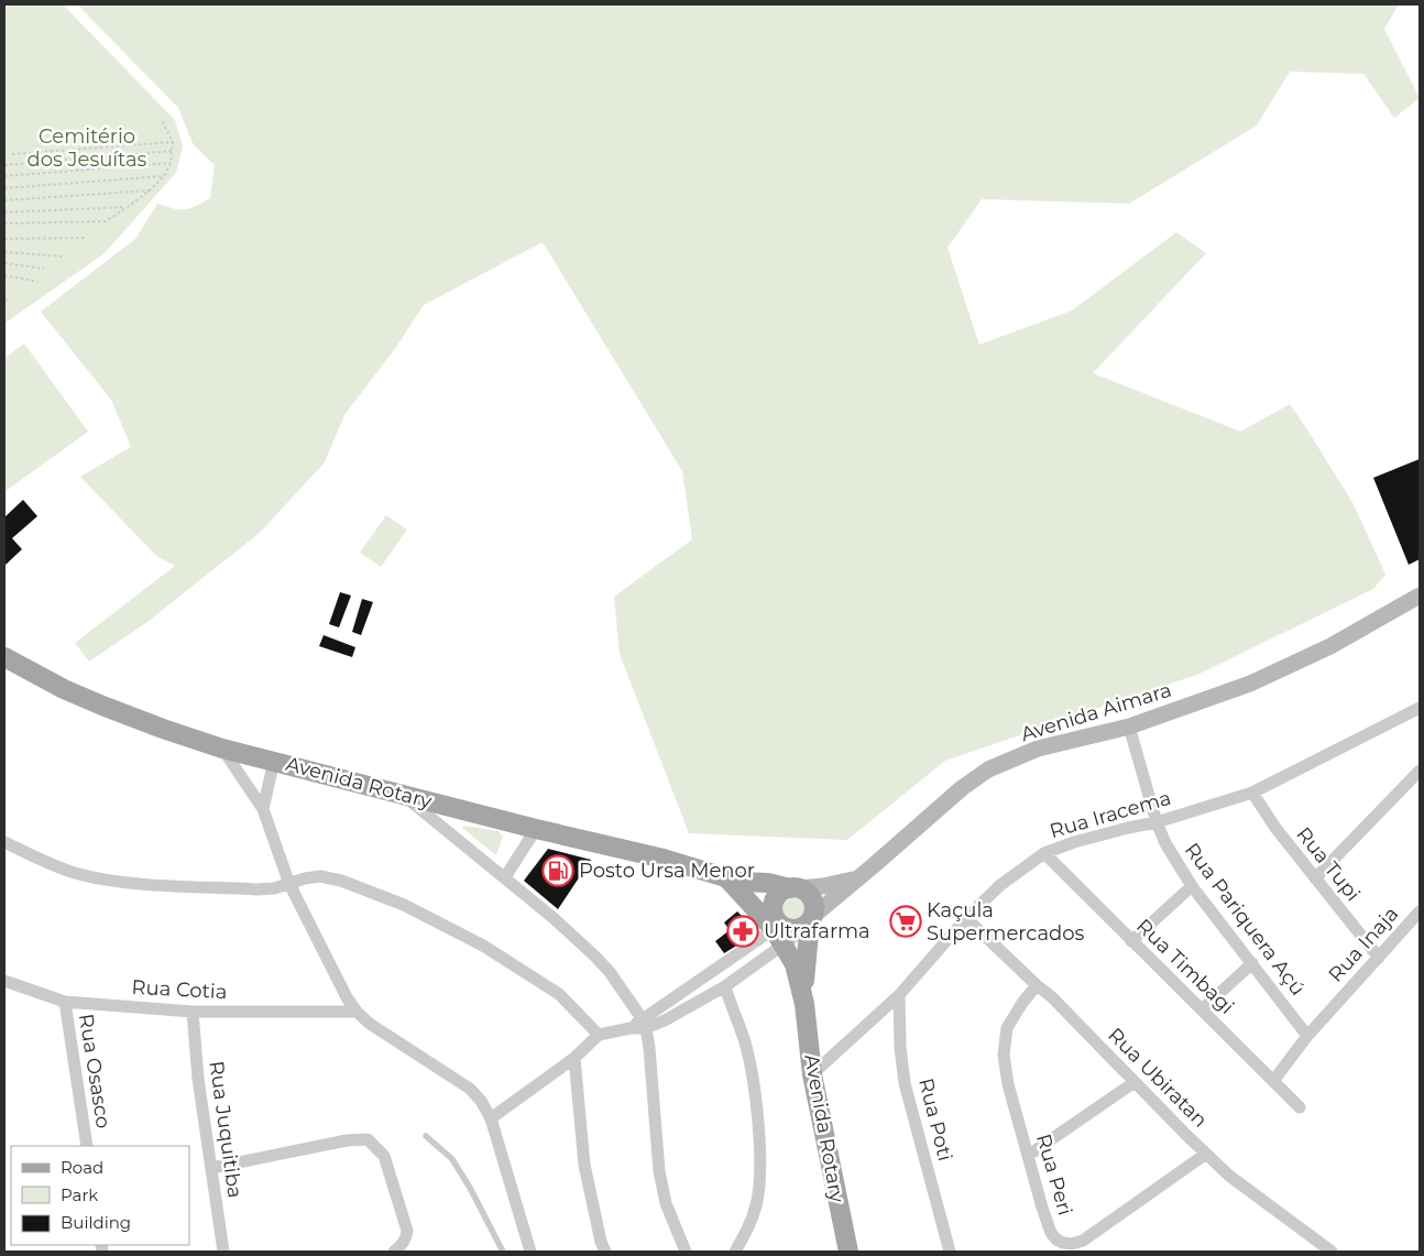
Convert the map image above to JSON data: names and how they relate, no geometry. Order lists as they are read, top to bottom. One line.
{"streets":{"main road":["Avenida Aimara","Avenida Rotary"],"street":["Rua Iracema","Rua Tupi","Rua Pariquera Açú","Rua Inaja","Rua Timbagi","Rua Cotia","Rua Osasco","Rua Ubiratan","Rua Poti","Rua Juquitiba","Rua Peri"]},"crossings":[["Avenida Aimara","Avenida Rotary"],["Avenida Aimara","Rua Pariquera Açú"],["Avenida Rotary","Rua Iracema"],["Rua Iracema","Rua Tupi"],["Rua Iracema","Rua Pariquera Açú"],["Rua Iracema","Rua Timbagi"],["Rua Iracema","Rua Ubiratan"],["Rua Iracema","Rua Poti"],["Rua Tupi","Rua Inaja"],["Rua Pariquera Açú","Rua Inaja"],["Rua Inaja","Rua Timbagi"],["Rua Cotia","Rua Osasco"],["Rua Cotia","Rua Juquitiba"],["Rua Ubiratan","Rua Peri"]],"parks":["Cemitério dos Jesuítas"],"places":{"fuel station":["Posto Ursa Menor"],"supermarket":["Kaçula Supermercados"],"pharmacy":["Ultrafarma"]},"legend":["Road","Park","Building"]}
